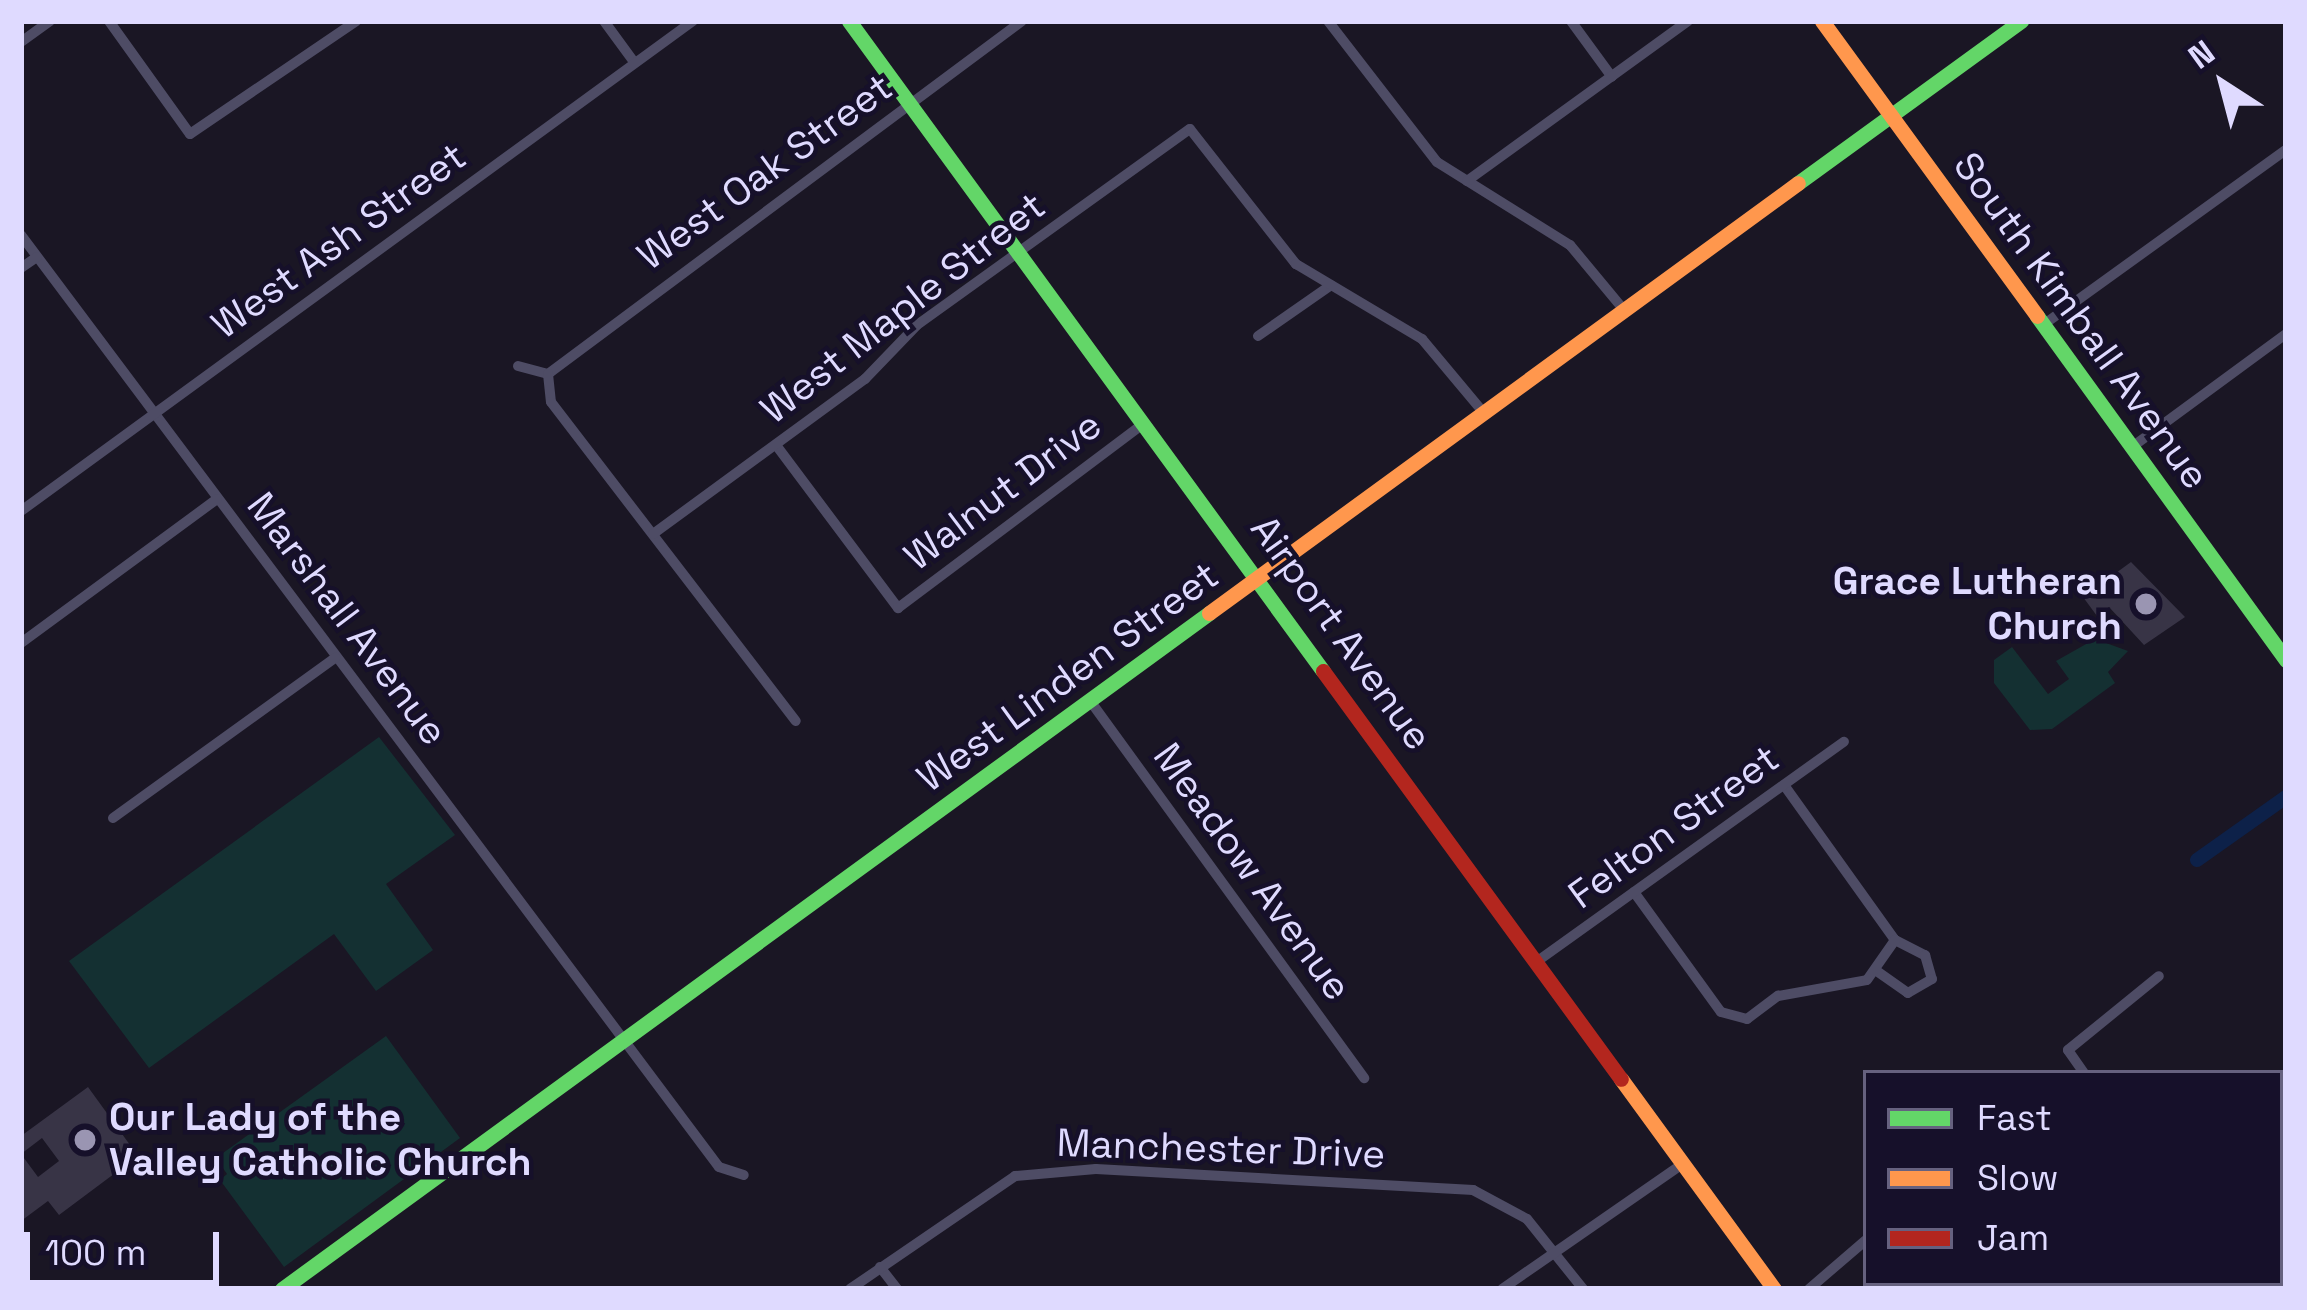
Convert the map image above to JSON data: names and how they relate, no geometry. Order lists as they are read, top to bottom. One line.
{"streets":{"street":["West Oak Street","West Ash Street","West Maple Street","South Kimball Avenue","Walnut Drive","Marshall Avenue","Airport Avenue","West Linden Street","Felton Street","Meadow Avenue","Manchester Drive"]},"crossings":[["West Oak Street","Airport Avenue"],["West Ash Street","Marshall Avenue"],["West Maple Street","Walnut Drive"],["West Maple Street","Airport Avenue"],["South Kimball Avenue","West Linden Street"],["Walnut Drive","Airport Avenue"],["Marshall Avenue","West Linden Street"],["Airport Avenue","West Linden Street"],["Airport Avenue","Felton Street"],["West Linden Street","Meadow Avenue"]],"places":["Grace Lutheran Church","Our Lady of the Valley Catholic Church"],"legend":["Fast","Slow","Jam"],"scale_bar":"100 m","north":"top left"}
